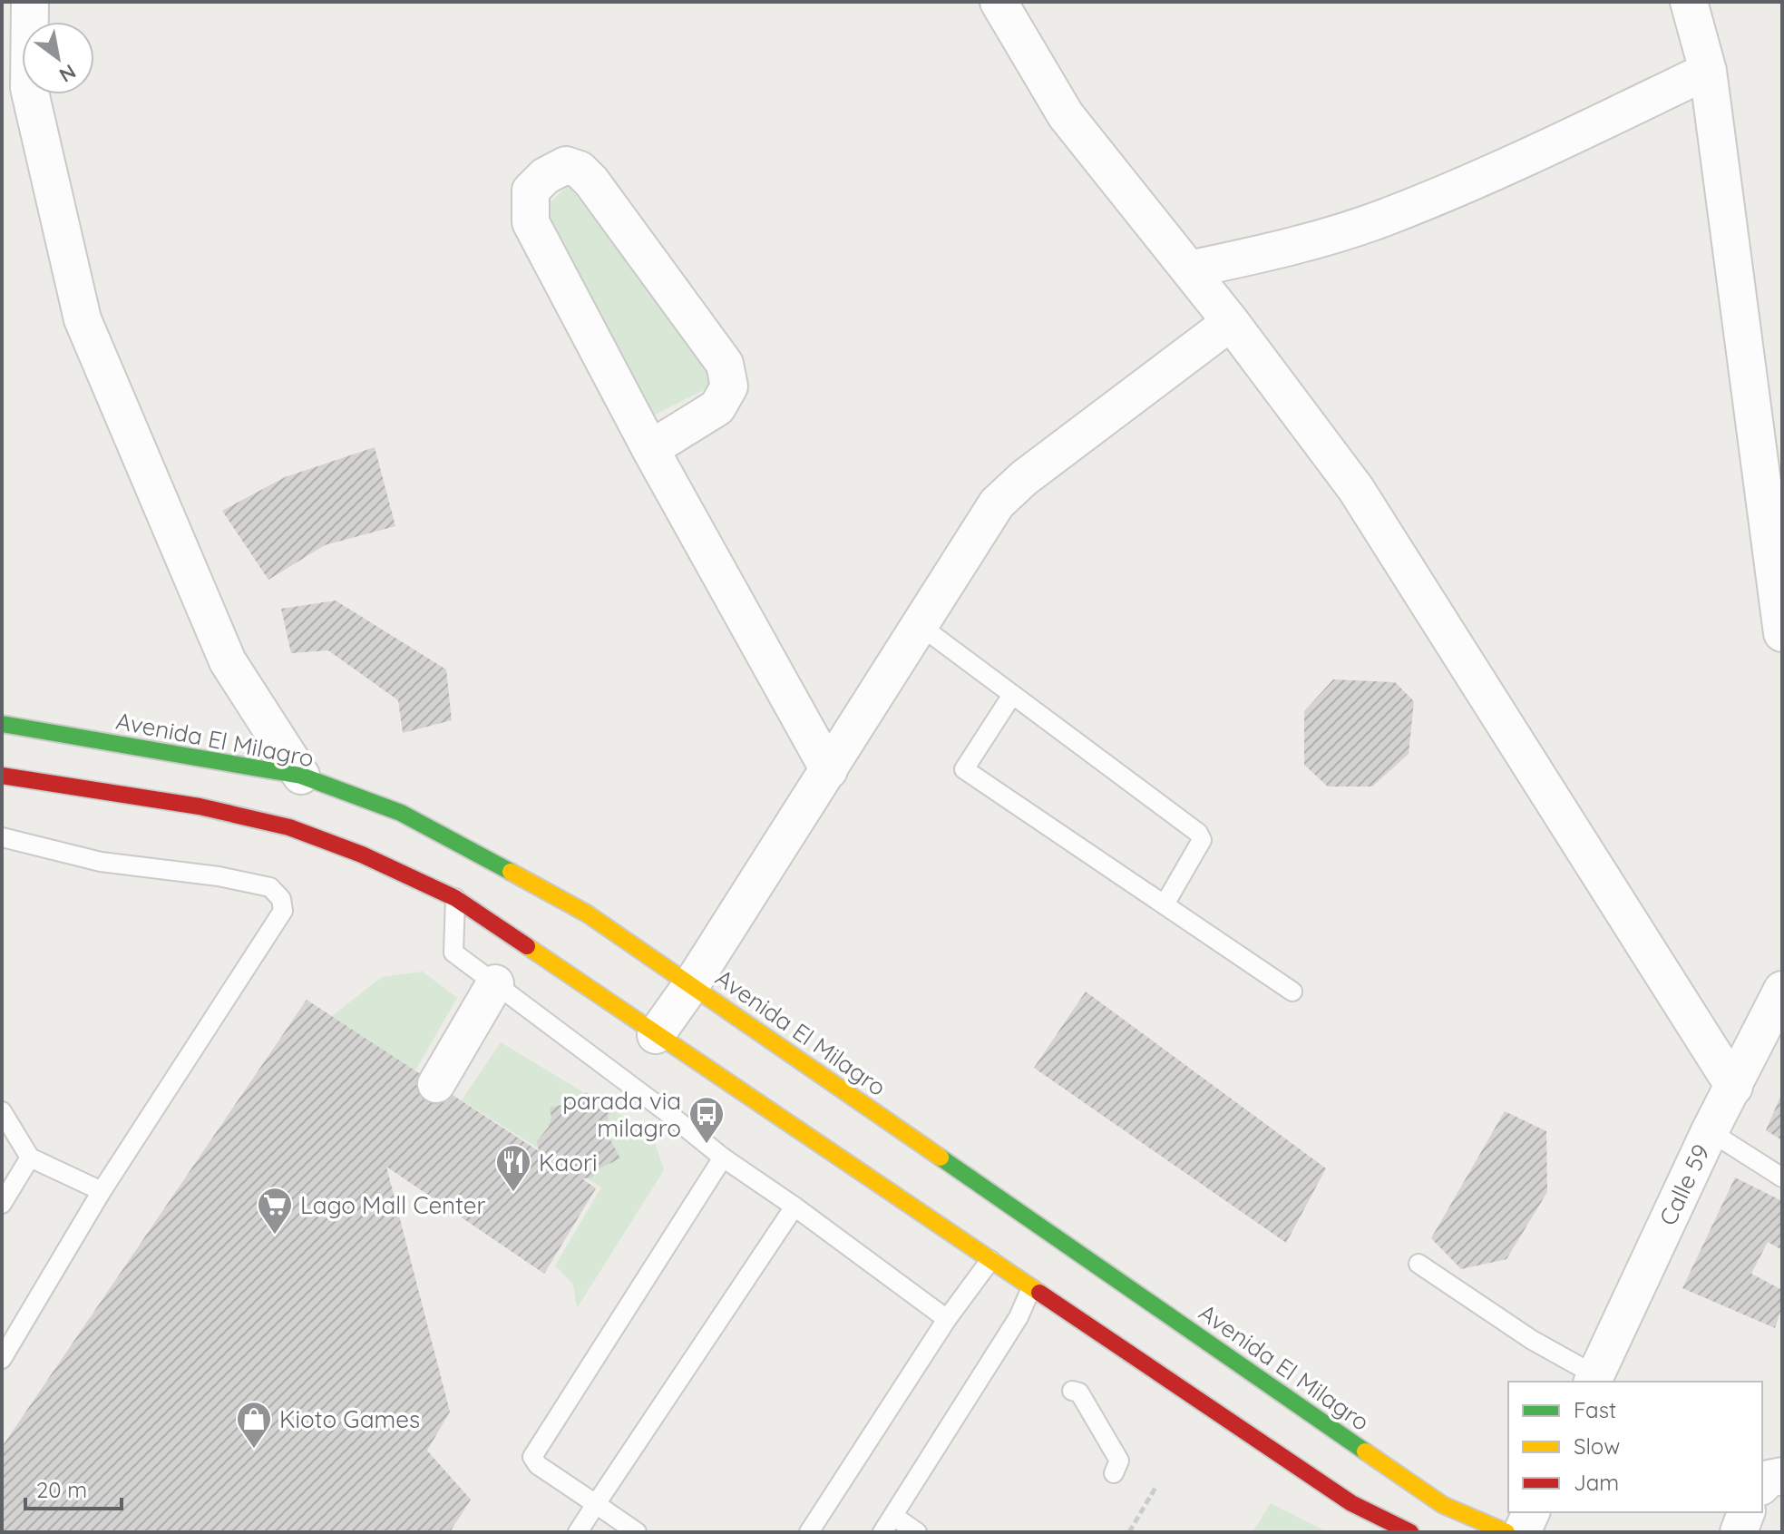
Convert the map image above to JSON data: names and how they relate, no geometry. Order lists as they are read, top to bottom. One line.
{"streets":{"main road":["Avenida El Milagro"],"street":["Calle 59"]},"places":{"bus stop":["parada via milagro"],"restaurant":["Kaori"],"supermarket":["Lago Mall Center"],"shop":["Kioto Games"]},"legend":["Fast","Slow","Jam"],"scale_bar":"20 m","north":"bottom right"}
